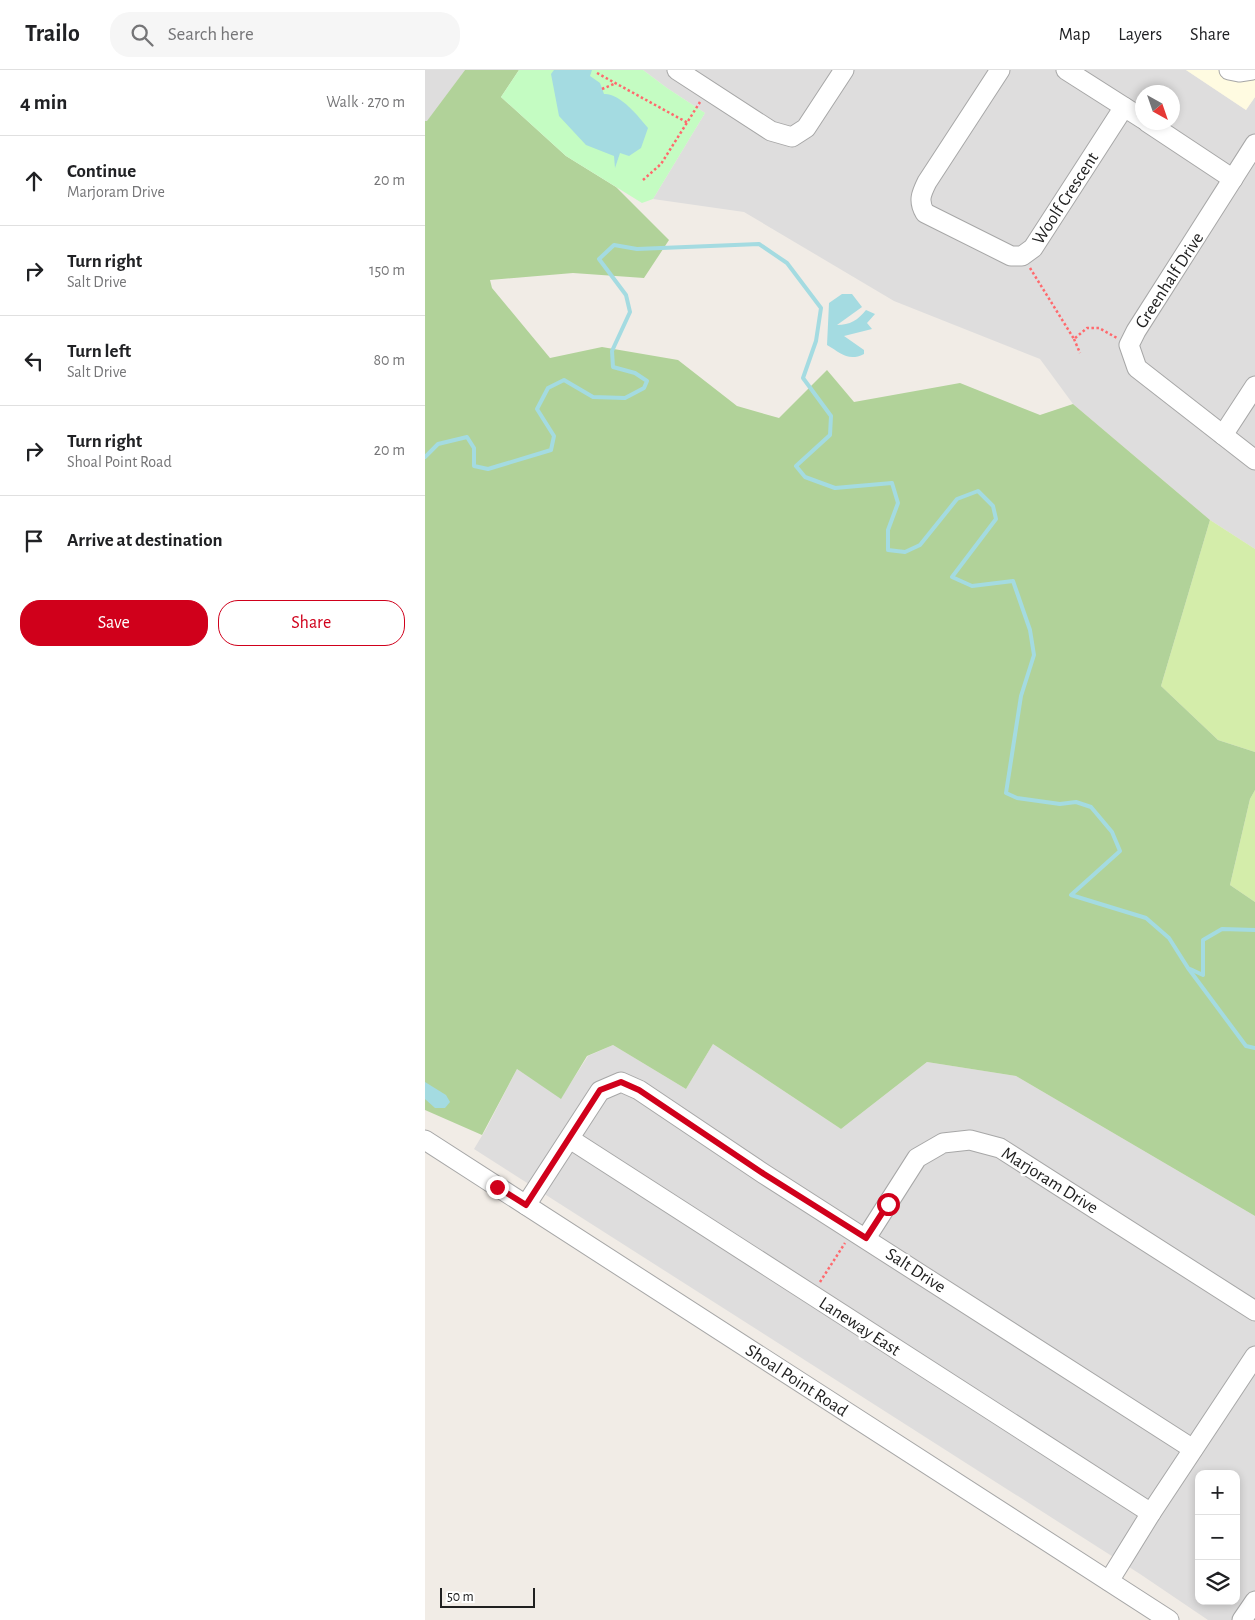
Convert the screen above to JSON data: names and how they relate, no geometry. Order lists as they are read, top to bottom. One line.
{"streets":{"street":["Woolf Crescent","Greenhalf Drive","Marjoram Drive","Salt Drive","Laneway East","Shoal Point Road"]},"crossings":[["Marjoram Drive","Salt Drive"],["Salt Drive","Laneway East"],["Salt Drive","Shoal Point Road"]],"scale_bar":"50 m","north":"bottom right","page":{"header":"Trailo","search":"Search here","nav":["Map","Layers","Share"],"heading":["4 min","Walk · 270 m"],"list":[["Continue","Marjoram Drive","20 m"],["Turn right","Salt Drive","150 m"],["Turn left","Salt Drive","80 m"],["Turn right","Shoal Point Road","20 m"],"Arrive at destination"],"buttons":["Save","Share"],"map_buttons":["+","−"],"scale":"50 m"}}
